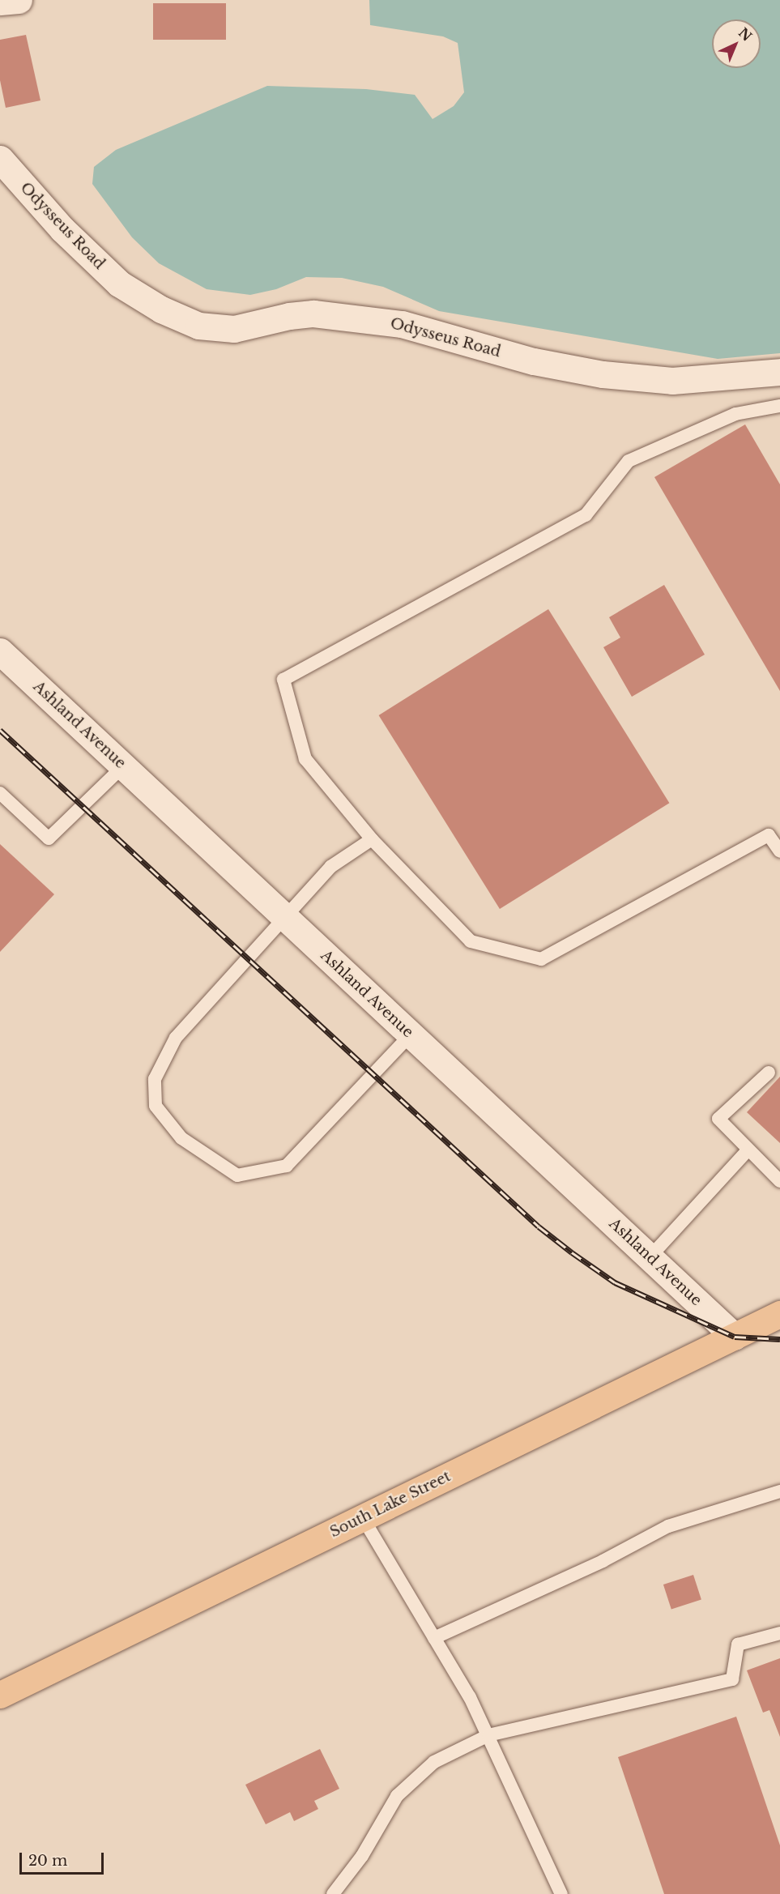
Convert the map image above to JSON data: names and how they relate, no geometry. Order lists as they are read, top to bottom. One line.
{"streets":{"main road":["South Lake Street"],"street":["Odysseus Road","Ashland Avenue"]},"crossings":[["Ashland Avenue","South Lake Street"]],"scale_bar":"20 m","north":"top right"}
